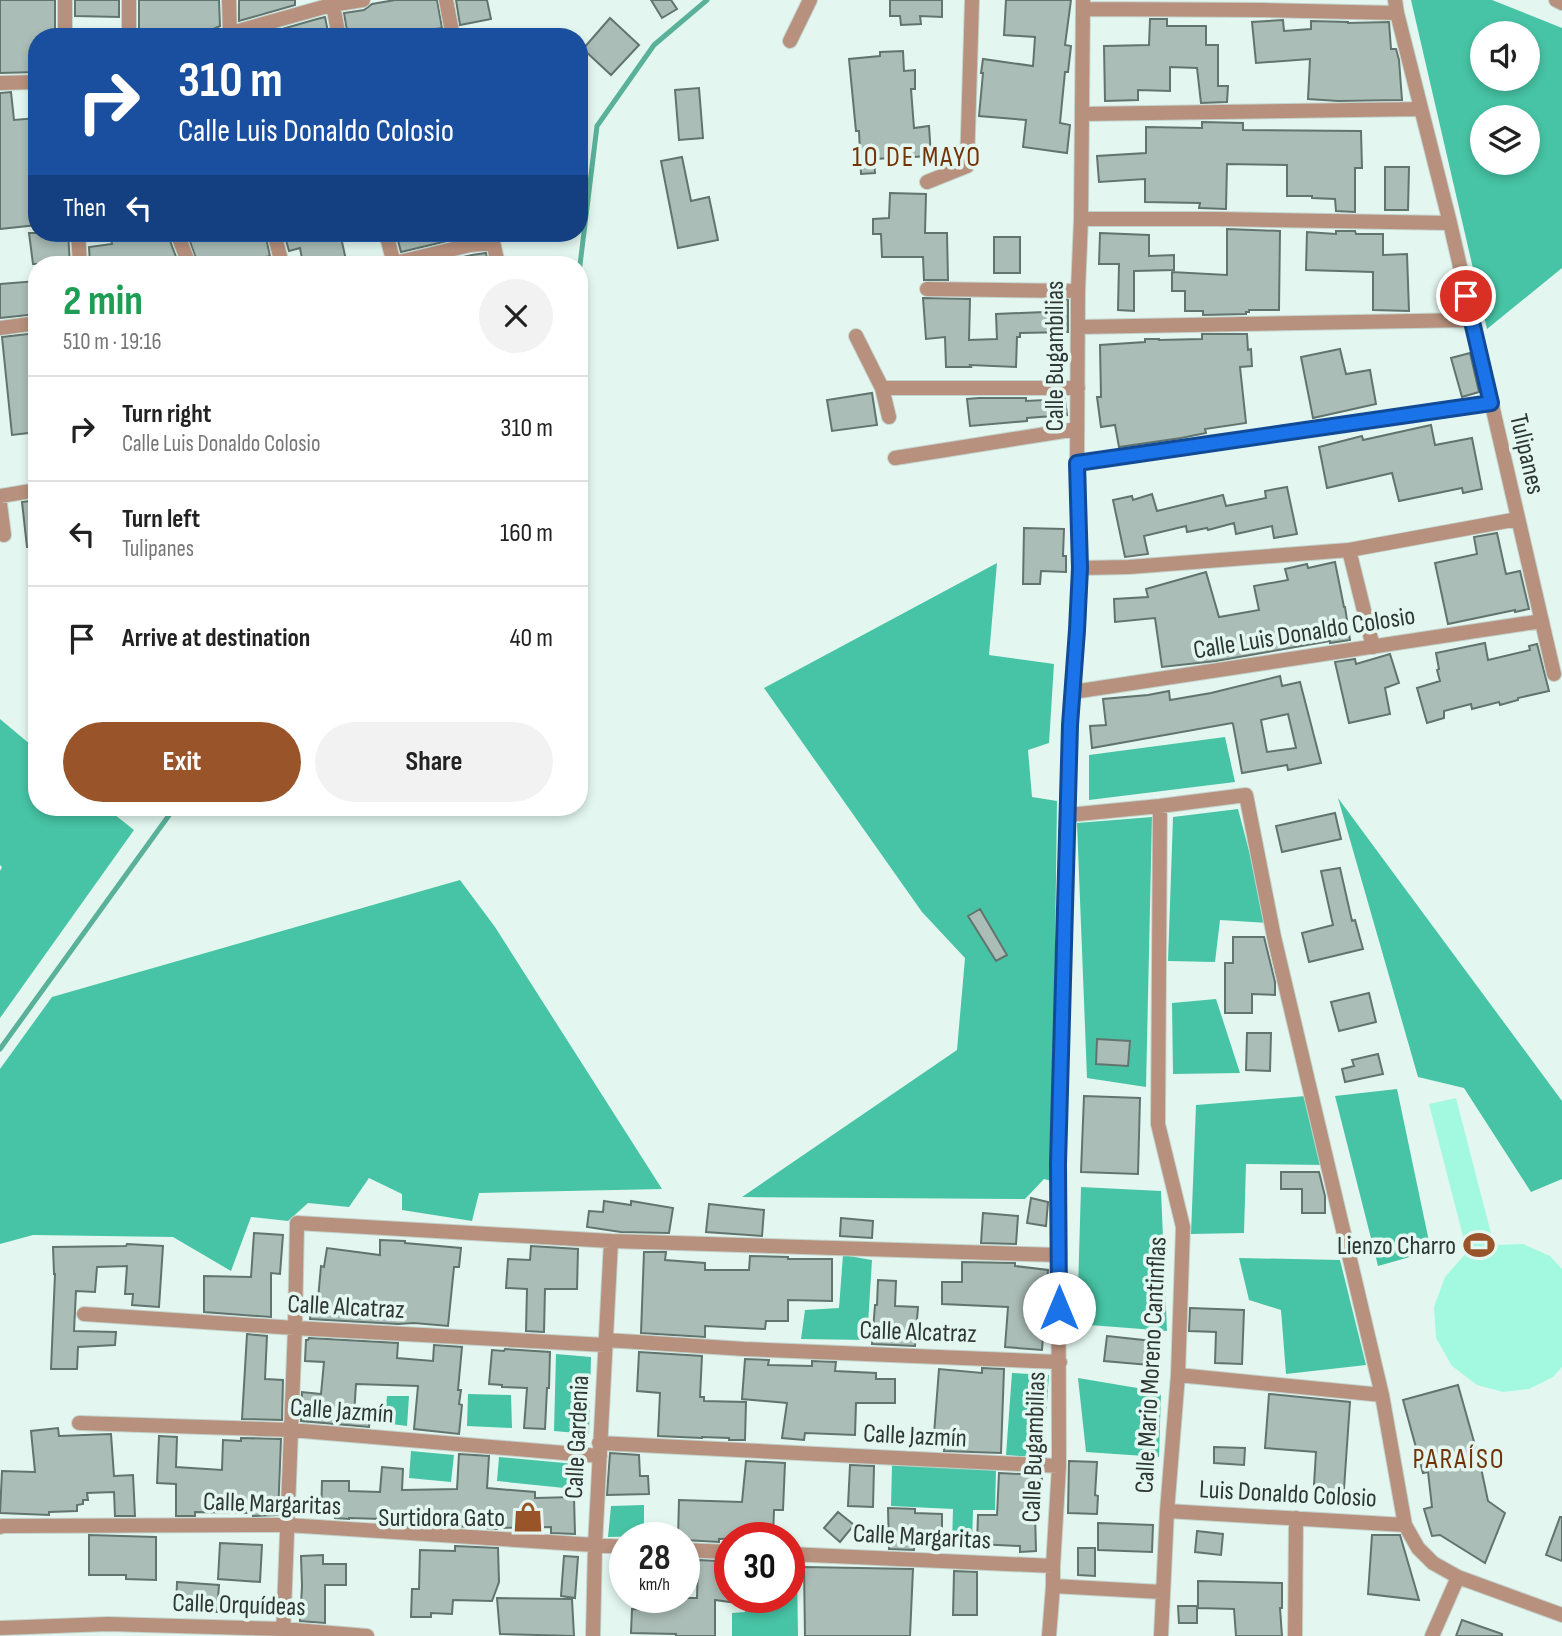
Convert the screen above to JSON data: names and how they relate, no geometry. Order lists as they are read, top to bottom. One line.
{"streets":{"street":["Calle Bugambilias","Tulipanes","Calle Luis Donaldo Colosio","Calle Alcatraz","Calle Mario Moreno Cantinflas","Calle Jazmín","Calle Gardenia","Luis Donaldo Colosio","Calle Margaritas","Calle Orquídeas"]},"crossings":[["Calle Bugambilias","Calle Luis Donaldo Colosio"],["Calle Bugambilias","Calle Alcatraz"],["Calle Bugambilias","Calle Jazmín"],["Calle Bugambilias","Calle Margaritas"],["Tulipanes","Calle Luis Donaldo Colosio"],["Calle Alcatraz","Calle Gardenia"],["Calle Mario Moreno Cantinflas","Luis Donaldo Colosio"],["Calle Jazmín","Calle Gardenia"],["Calle Gardenia","Calle Margaritas"]],"districts":["1O DE MAYO","PARAÍSO"],"places":{"sports":["Lienzo Charro"],"shop":["Surtidora Gato"]},"page":{"turn":["310 m","Calle Luis Donaldo Colosio"],"then":"Then","heading":["2 min","510 m · 19:16"],"list":[{"name":"Turn right","note":"Calle Luis Donaldo Colosio","value":"310 m"},{"name":"Turn left","note":"Tulipanes","value":"160 m"},{"name":"Arrive at destination","value":"40 m"}],"buttons":["Exit","Share"],"speed":"28 km/h","limit":"30"}}
